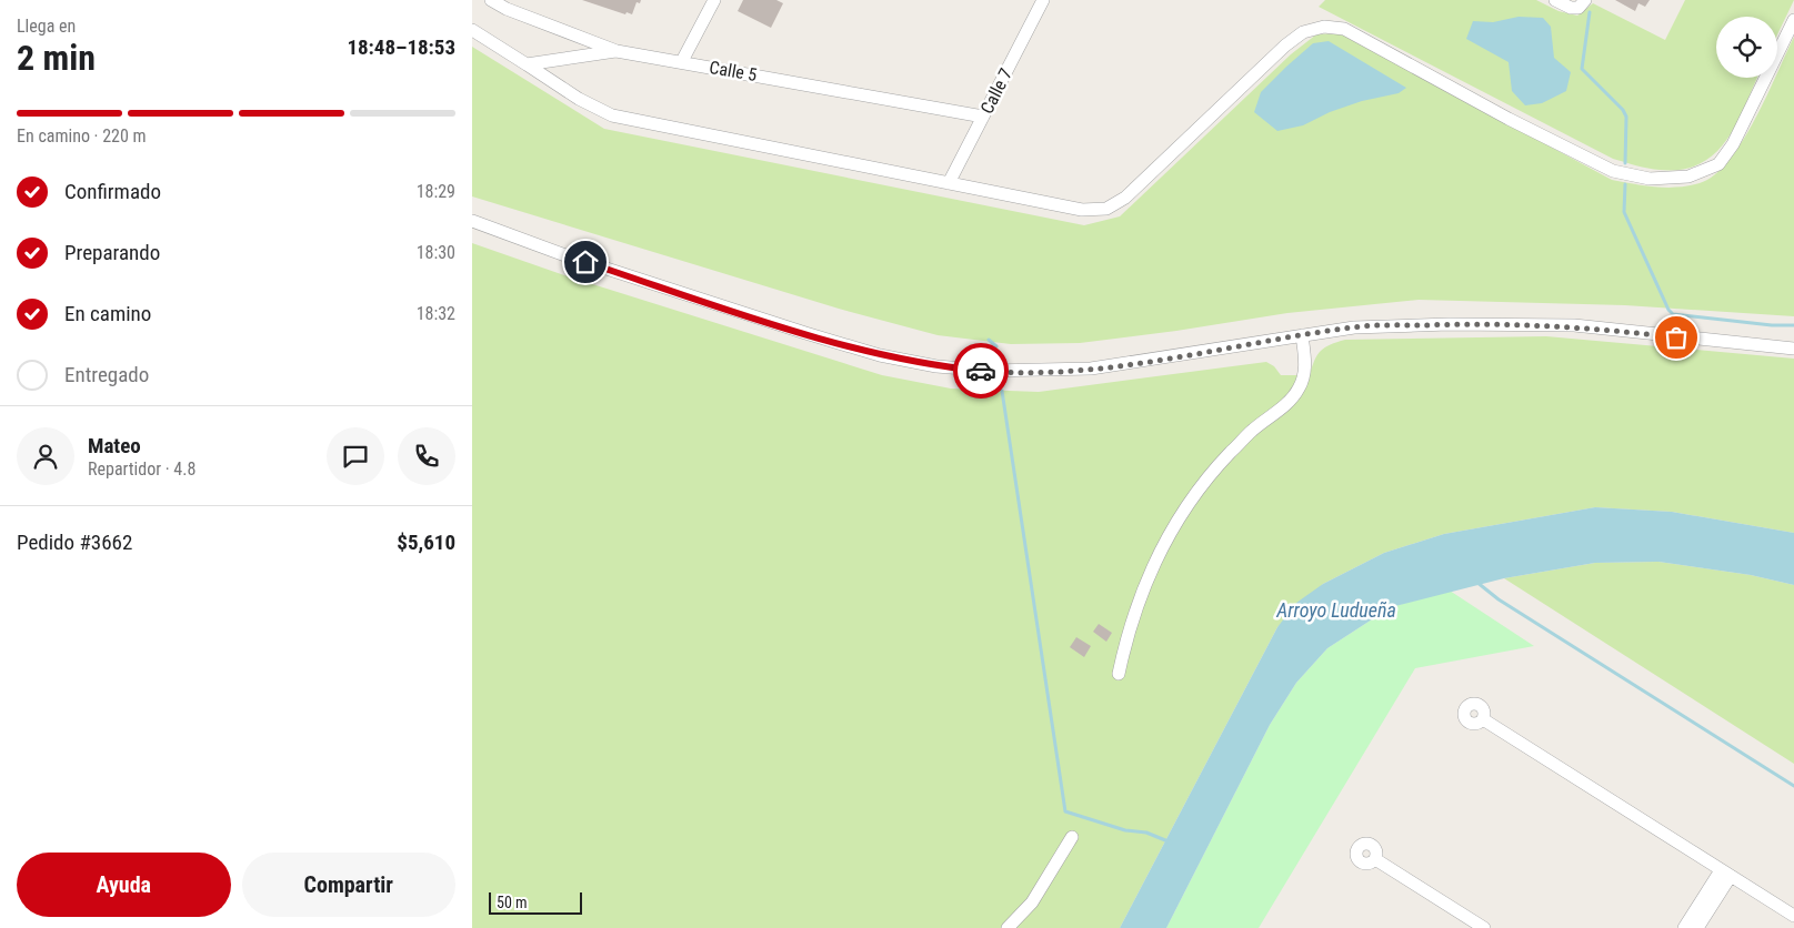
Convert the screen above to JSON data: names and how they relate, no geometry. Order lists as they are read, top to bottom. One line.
{"streets":{"street":["Calle 5","Calle 7"]},"crossings":[["Calle 5","Calle 7"]],"water":["Arroyo Ludueña"],"scale_bar":"50 m","page":{"heading":["2 min","Llega en","18:48–18:53"],"panel":["Mateo","Repartidor · 4.8","Pedido #3662","$5,610"],"bar":"En camino · 220 m","list":[["Confirmado","18:29"],["Preparando","18:30"],["En camino","18:32"],"Entregado"],"buttons":["Ayuda","Compartir"],"scale":"50 m"}}
